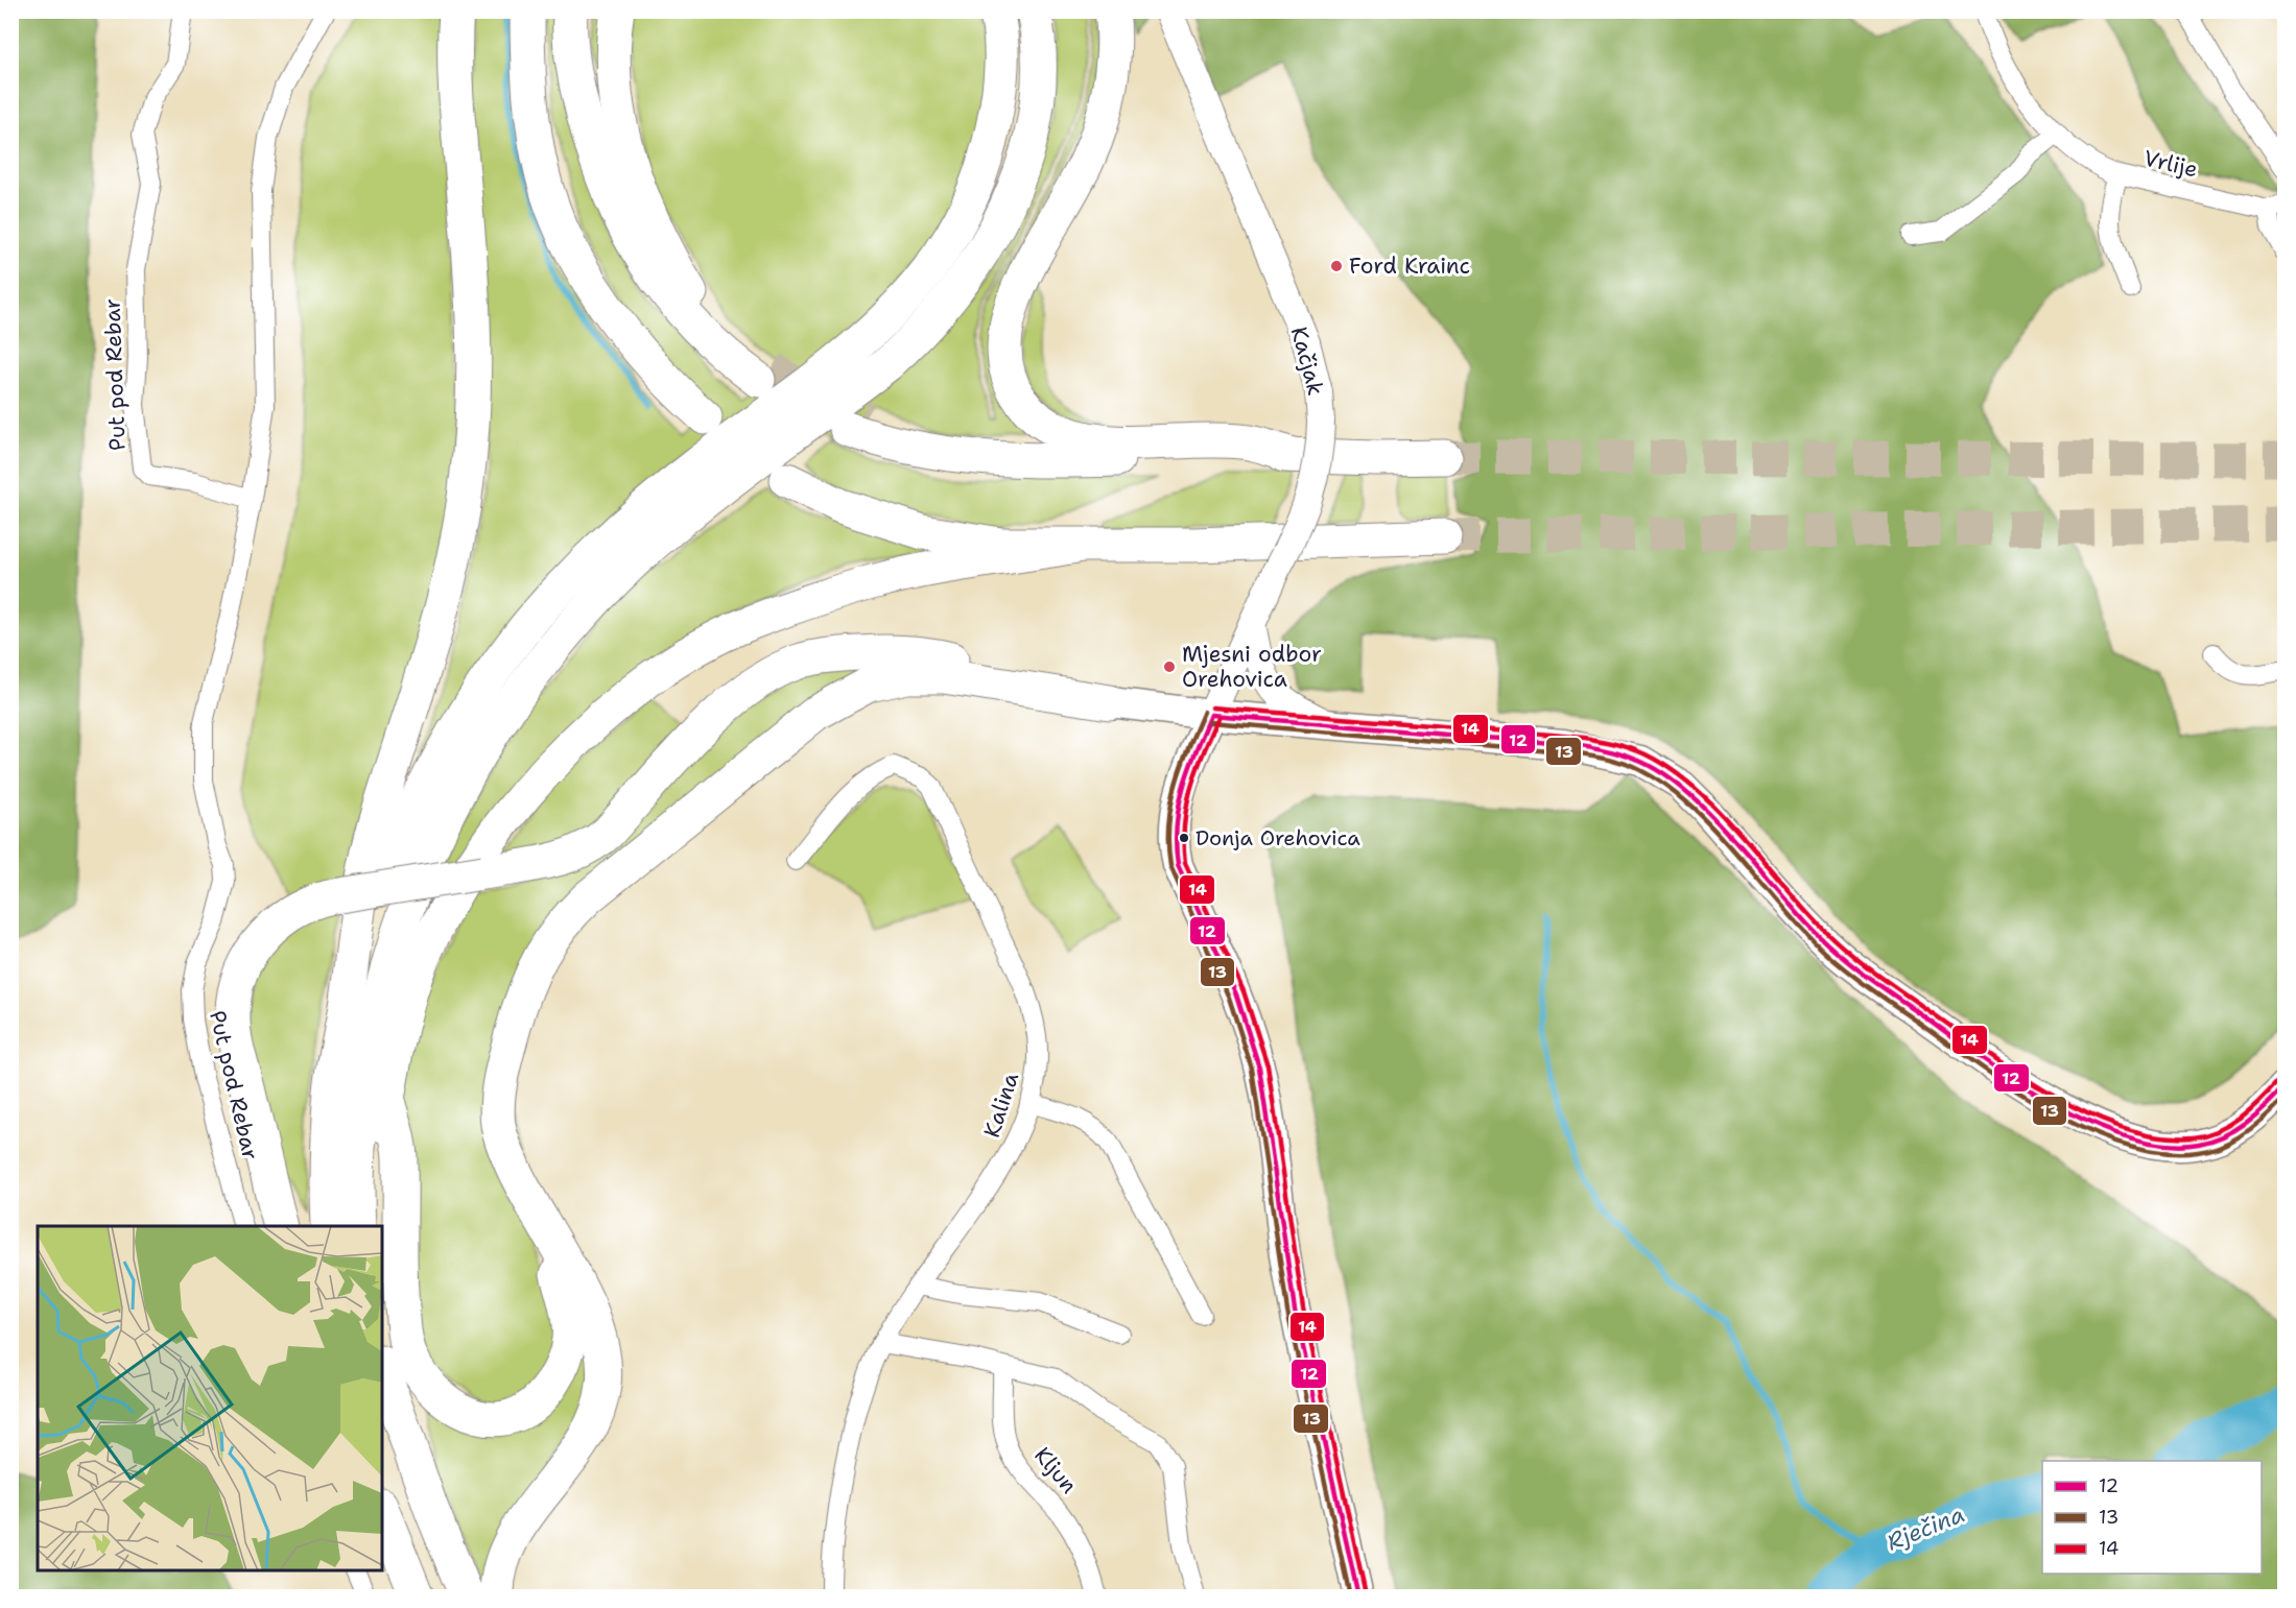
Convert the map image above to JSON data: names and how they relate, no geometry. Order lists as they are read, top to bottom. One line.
{"streets":{"main road":["Kačjak"],"street":["Vrlije","Put pod Rebar","Kalina","Kljun"]},"water":["Rječina"],"places":["Ford Krainc","Mjesni odbor Orehovica","Donja Orehovica"],"lines":["transit line 14","transit line 13","transit line 12"],"legend":["12","13","14"]}
